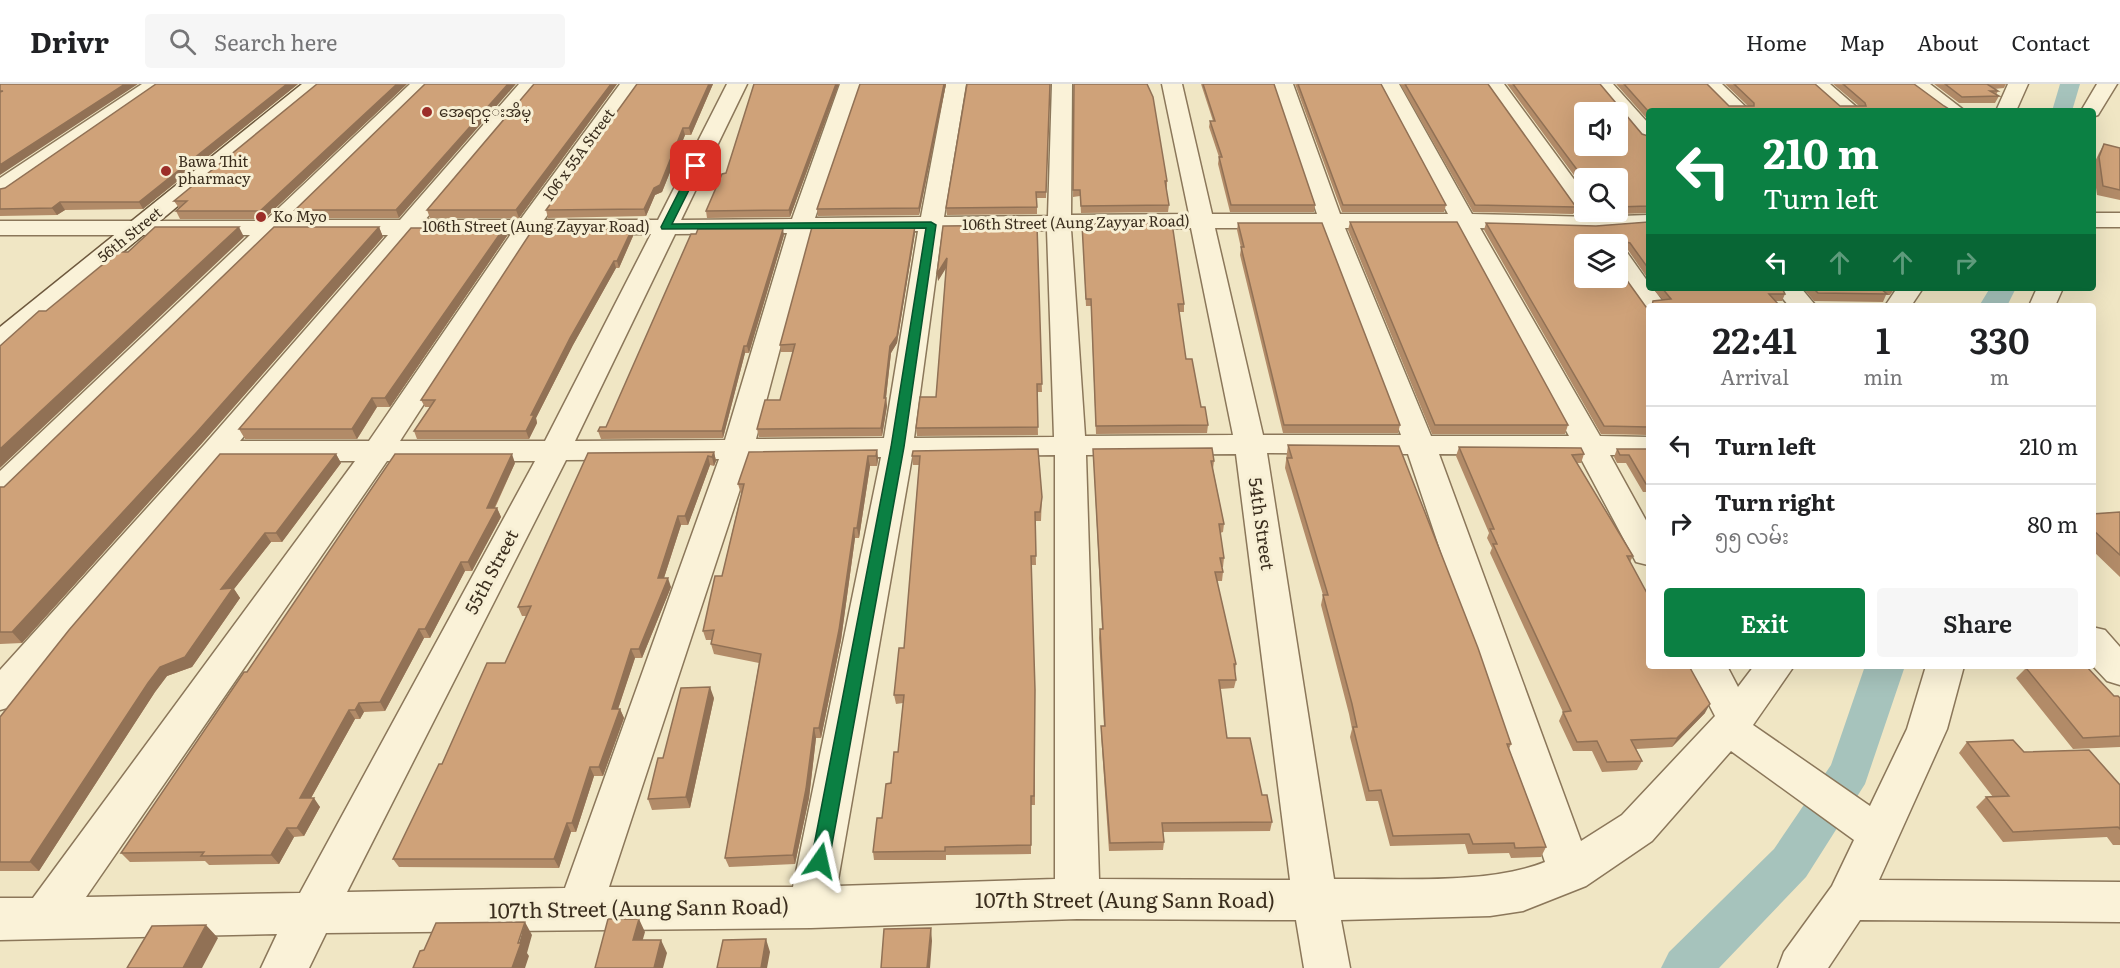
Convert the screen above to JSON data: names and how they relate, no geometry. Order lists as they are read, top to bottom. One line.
{"streets":{"street":["106 x 55A Street","106th Street (Aung Zayyar Road)","56th Street","54th Street","55th Street","107th Street (Aung Sann Road)"]},"crossings":[["106 x 55A Street","106th Street (Aung Zayyar Road)"],["106 x 55A Street","107th Street (Aung Sann Road)"],["106th Street (Aung Zayyar Road)","56th Street"],["106th Street (Aung Zayyar Road)","54th Street"],["106th Street (Aung Zayyar Road)","55th Street"],["54th Street","107th Street (Aung Sann Road)"],["55th Street","107th Street (Aung Sann Road)"]],"places":["အေရာင္းအိမ္","Bawa Thit pharmacy","Ko Myo"],"page":{"header":"Drivr","search":"Search here","nav":["Home","Map","About","Contact"],"turn":["210 m","Turn left"],"eta":["22:41","Arrival","1","min","330","m"],"list":[{"name":"Turn left","value":"210 m"},{"name":"Turn right","note":"၅၅ လမ်း","value":"80 m"}],"buttons":["Exit","Share"]}}
